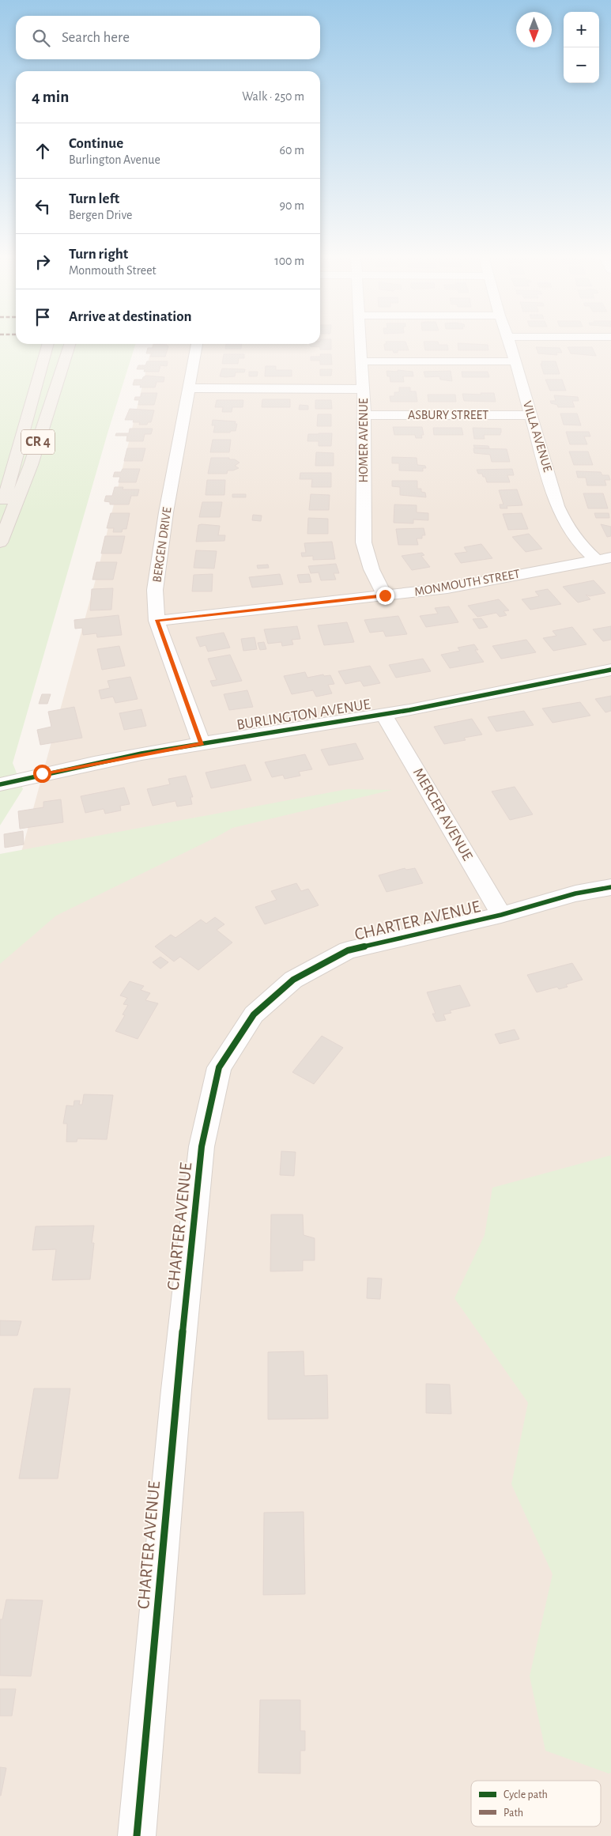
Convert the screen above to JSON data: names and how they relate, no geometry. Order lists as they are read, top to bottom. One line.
{"streets":{"main road":["CR 4"],"street":["ASBURY STREET","VILLA AVENUE","HOMER AVENUE","BERGEN DRIVE","MONMOUTH STREET","BURLINGTON AVENUE","MERCER AVENUE","CHARTER AVENUE"]},"crossings":[["ASBURY STREET","VILLA AVENUE"],["ASBURY STREET","HOMER AVENUE"],["VILLA AVENUE","MONMOUTH STREET"],["HOMER AVENUE","MONMOUTH STREET"],["BERGEN DRIVE","MONMOUTH STREET"],["BERGEN DRIVE","BURLINGTON AVENUE"],["BURLINGTON AVENUE","MERCER AVENUE"],["MERCER AVENUE","CHARTER AVENUE"]],"legend":["Cycle path","Path"],"north":"bottom","page":{"map_buttons":["+","−"],"search":"Search here","heading":["4 min","Walk · 250 m"],"list":[["Continue","Burlington Avenue","60 m"],["Turn left","Bergen Drive","90 m"],["Turn right","Monmouth Street","100 m"],"Arrive at destination"]}}
